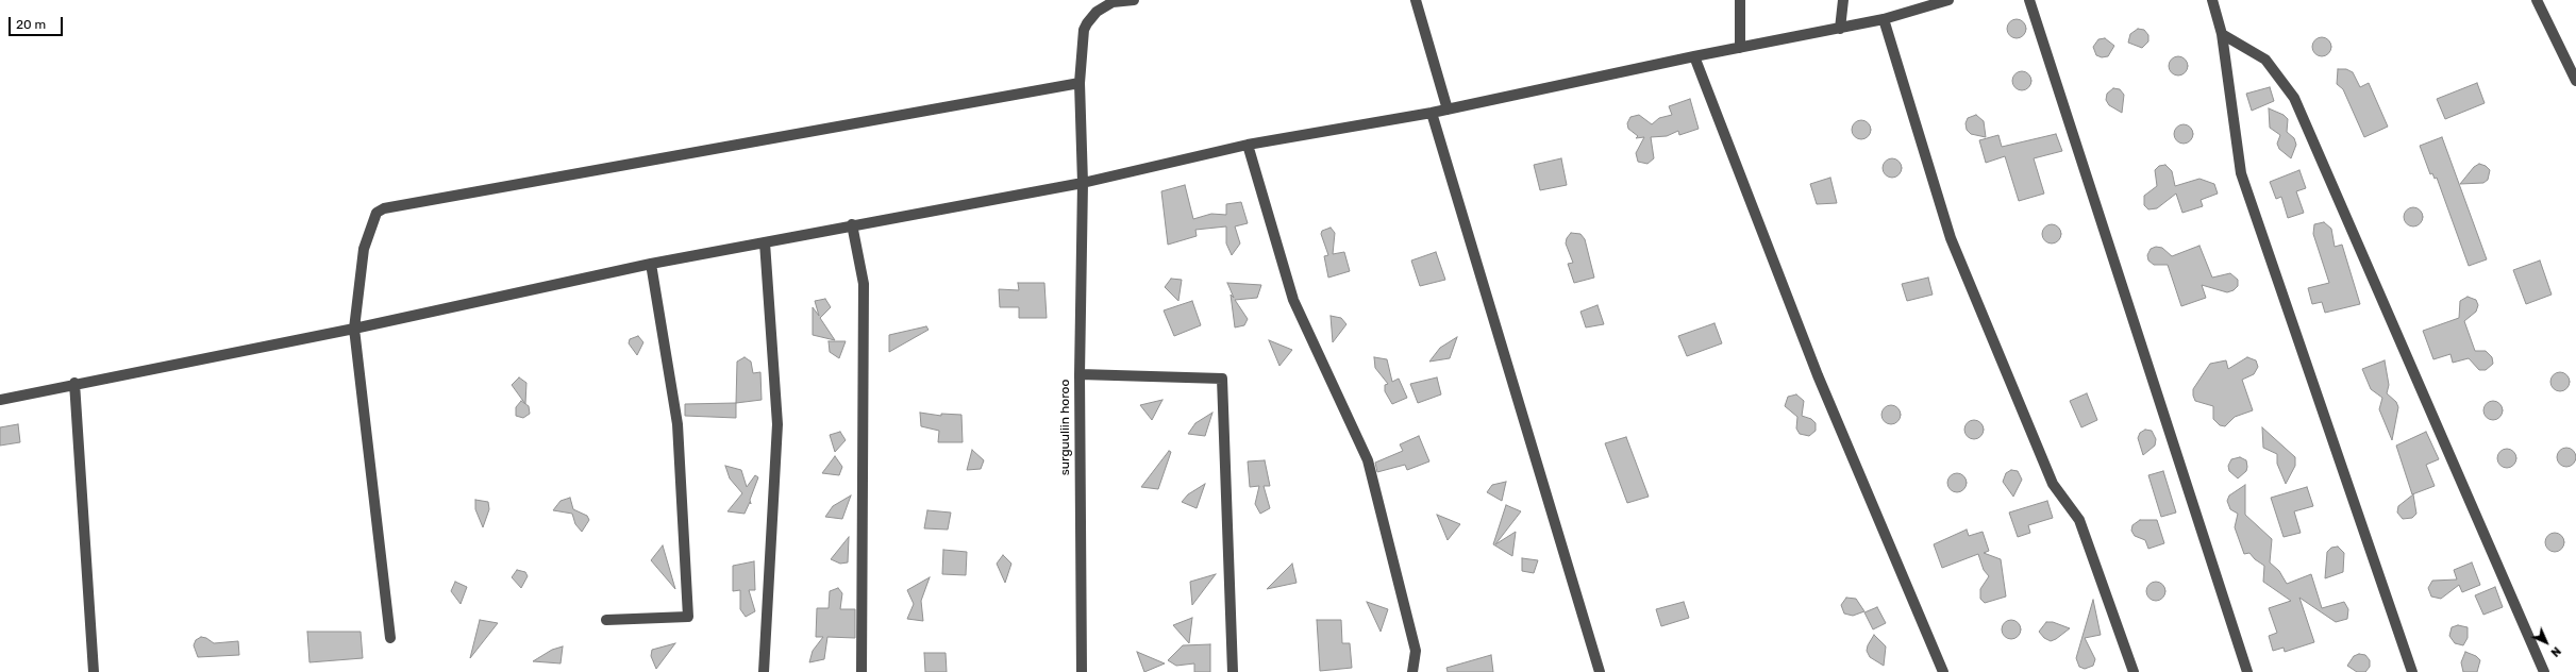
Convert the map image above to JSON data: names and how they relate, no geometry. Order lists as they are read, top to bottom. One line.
{"streets":{"street":["surguuliin horoo"]},"scale_bar":"20 m","north":"bottom right"}
